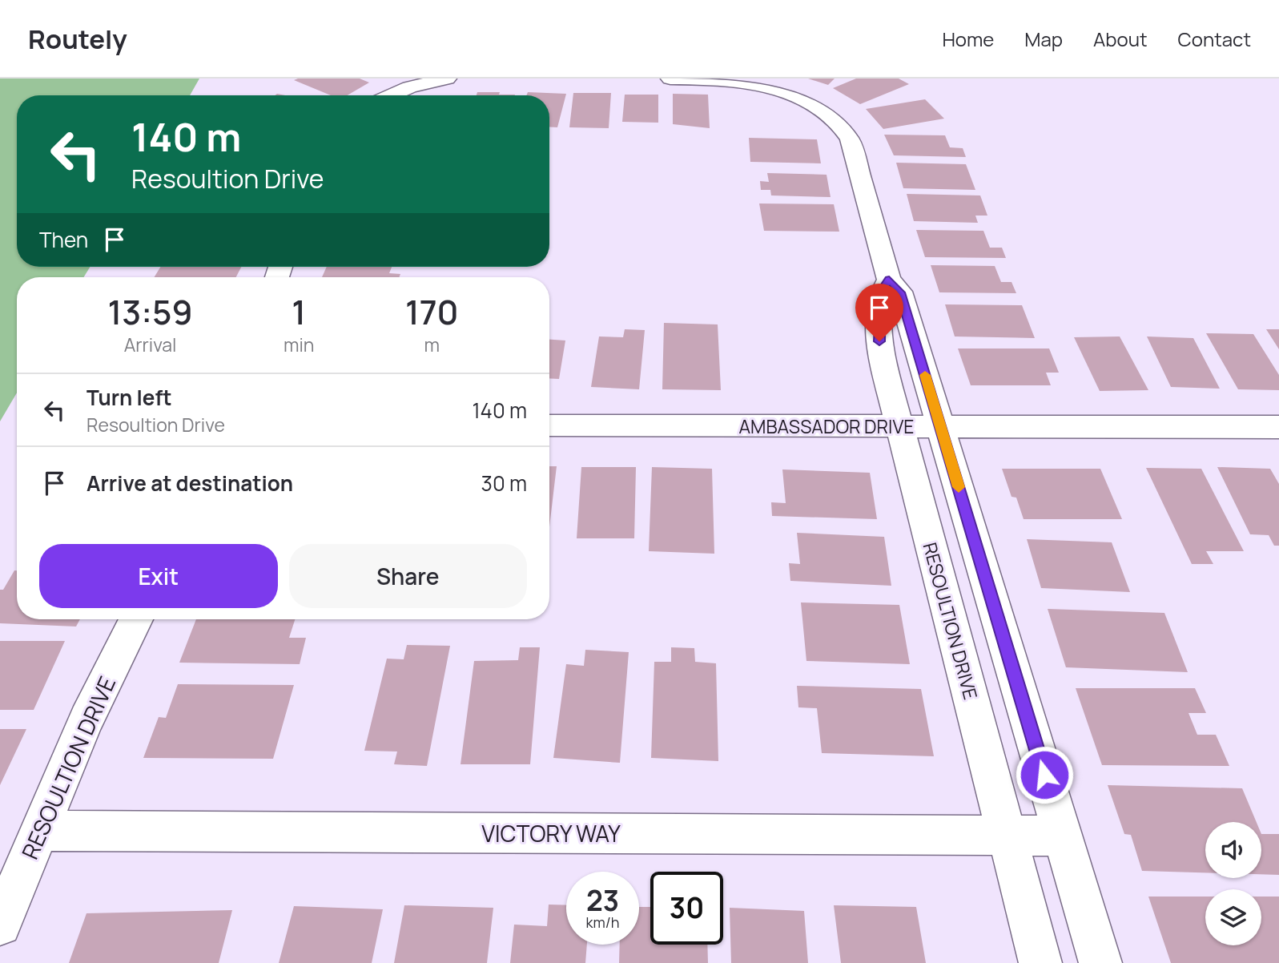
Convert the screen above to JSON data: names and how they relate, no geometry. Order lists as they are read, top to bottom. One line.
{"streets":{"street":["AMBASSADOR DRIVE","RESOULTION DRIVE","VICTORY WAY"]},"crossings":[["AMBASSADOR DRIVE","RESOULTION DRIVE"],["RESOULTION DRIVE","VICTORY WAY"]],"page":{"header":"Routely","nav":["Home","Map","About","Contact"],"turn":["140 m","Resoultion Drive"],"then":"Then","eta":["13:59","Arrival","1","min","170","m"],"list":[{"name":"Turn left","note":"Resoultion Drive","value":"140 m"},{"name":"Arrive at destination","value":"30 m"}],"buttons":["Exit","Share"],"speed":"23 km/h","limit":"30"}}
